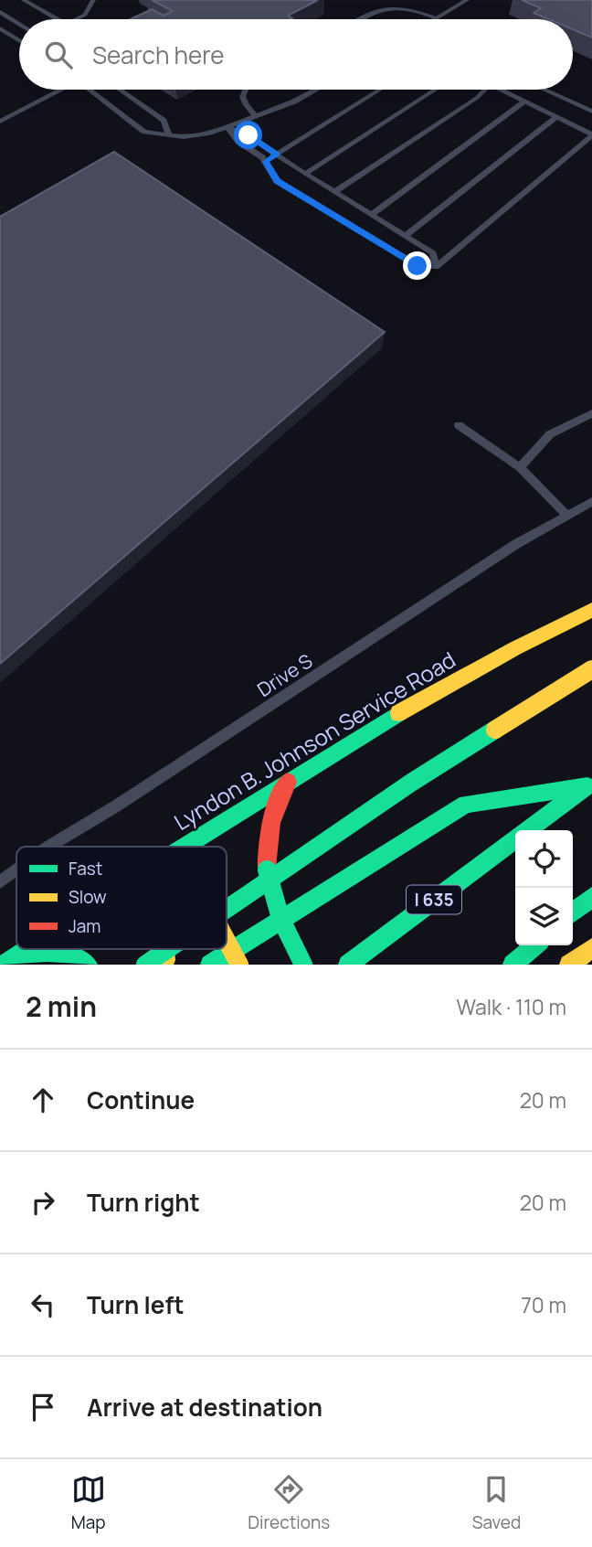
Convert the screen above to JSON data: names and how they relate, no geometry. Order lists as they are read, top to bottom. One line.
{"streets":{"main road":["Lyndon B. Johnson Service Road","I 635"],"lane":["Drive S"]},"legend":["Fast","Slow","Jam"],"page":{"search":"Search here","heading":["2 min","Walk · 110 m"],"list":[["Continue","20 m"],["Turn right","20 m"],["Turn left","70 m"],"Arrive at destination"],"nav":["Map","Directions","Saved"]}}
